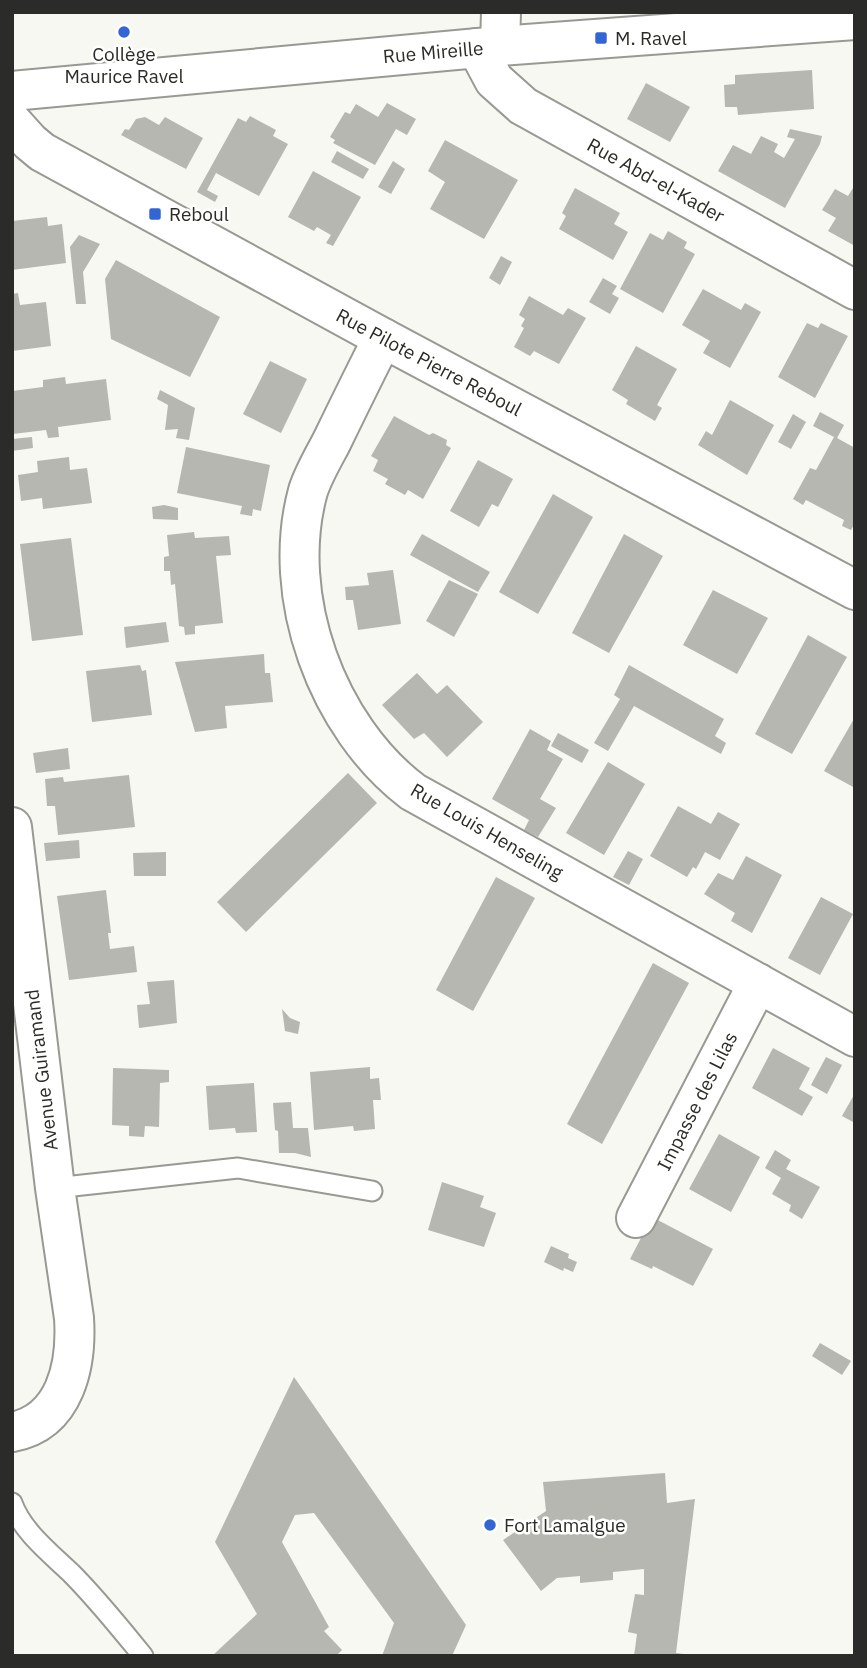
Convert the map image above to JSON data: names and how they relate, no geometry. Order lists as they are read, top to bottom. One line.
{"streets":{"street":["Rue Mireille","Rue Abd-el-Kader","Rue Pilote Pierre Reboul","Rue Louis Henseling","Avenue Guiramand","Impasse des Lilas"]},"crossings":[["Rue Mireille","Rue Abd-el-Kader"],["Rue Pilote Pierre Reboul","Rue Louis Henseling"],["Rue Louis Henseling","Impasse des Lilas"]],"places":{"other":["Collège Maurice Ravel","Fort Lamalgue"],"transit":["M. Ravel","Reboul"]}}
